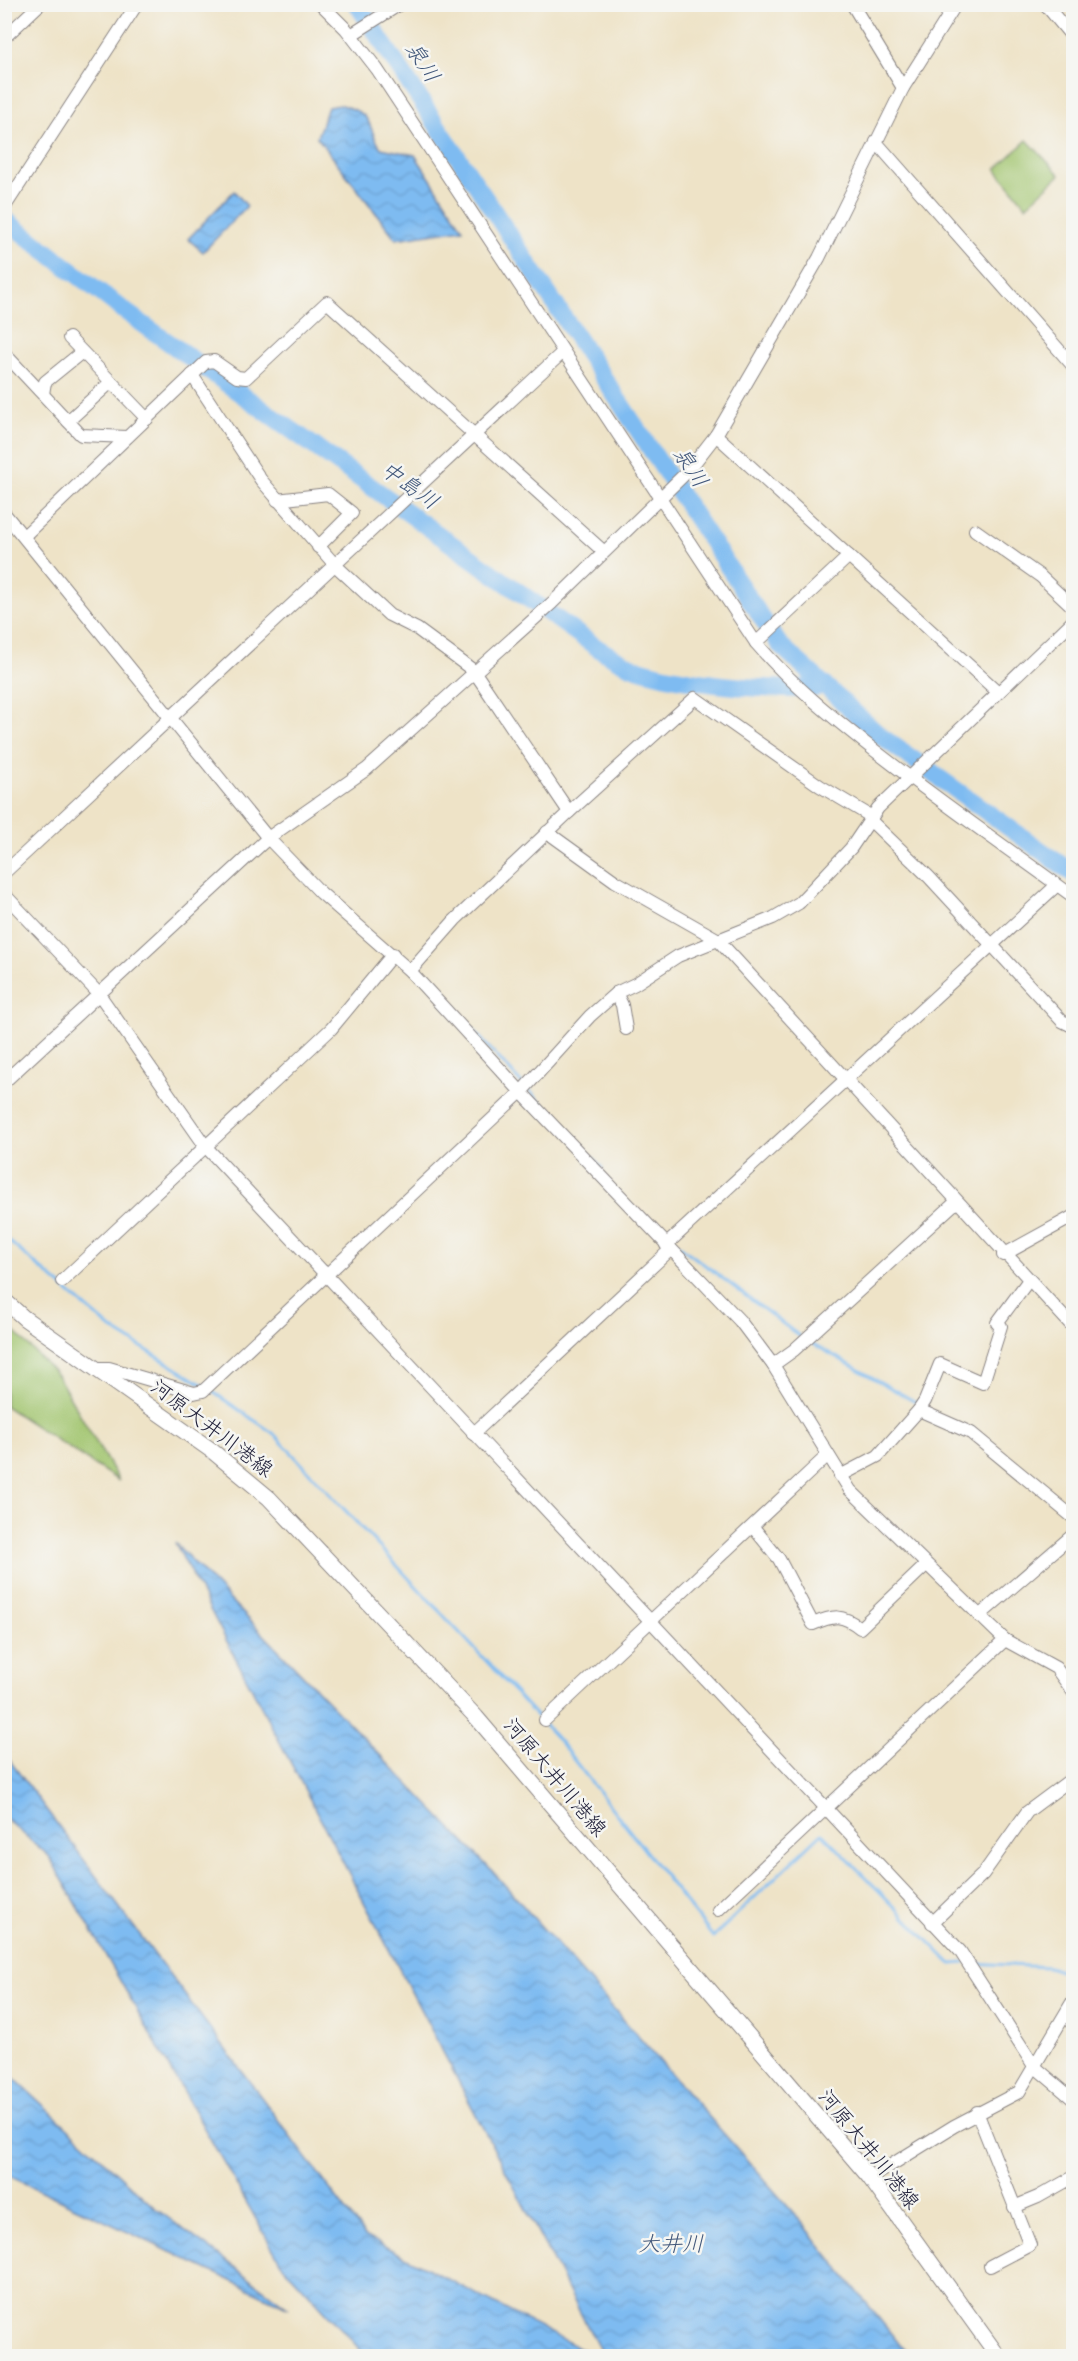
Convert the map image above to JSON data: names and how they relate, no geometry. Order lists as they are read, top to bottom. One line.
{"streets":{"main road":["河原大井川港線"]},"water":["泉川","中島川","大井川"]}
